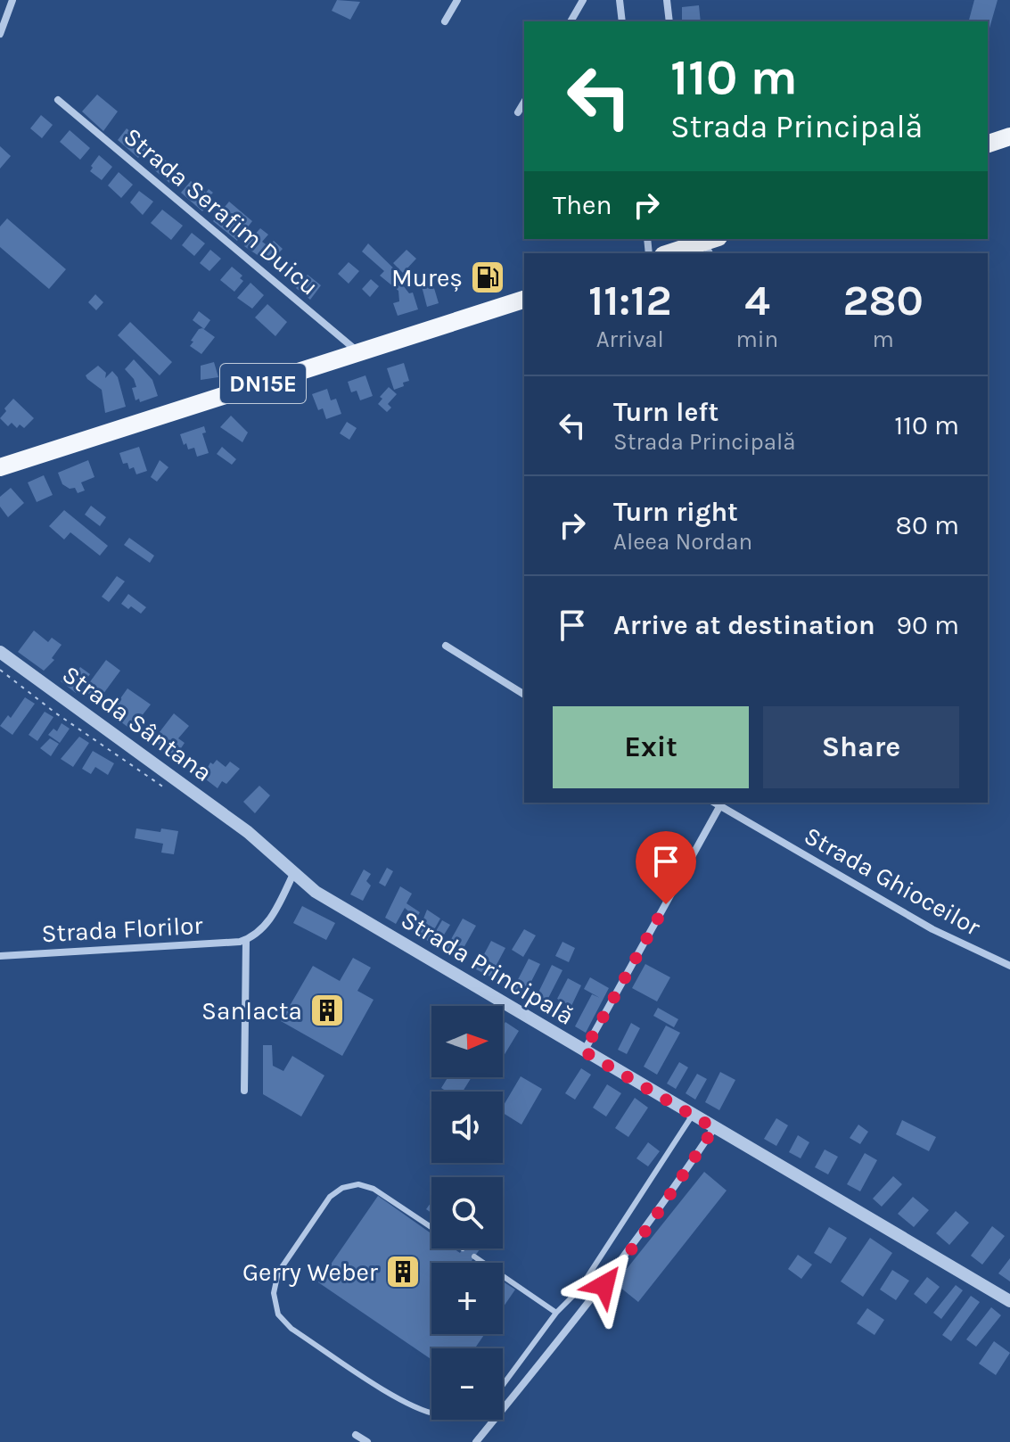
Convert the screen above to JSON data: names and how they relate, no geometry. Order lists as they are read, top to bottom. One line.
{"streets":{"main road":["DN15E"],"street":["Strada Serafim Duicu","Strada Sântana","Strada Ghioceilor","Strada Florilor","Strada Principală"]},"crossings":[["Strada Serafim Duicu","DN15E"],["Strada Sântana","Strada Principală"]],"places":{"fuel station":["Mureș"],"building":["Sanlacta","Gerry Weber"]},"north":"right","page":{"turn":["110 m","Strada Principală"],"then":"Then","eta":["11:12","Arrival","4","min","280","m"],"list":[{"name":"Turn left","note":"Strada Principală","value":"110 m"},{"name":"Turn right","note":"Aleea Nordan","value":"80 m"},{"name":"Arrive at destination","value":"90 m"}],"buttons":["Exit","Share"],"map_buttons":["+","−"]}}
